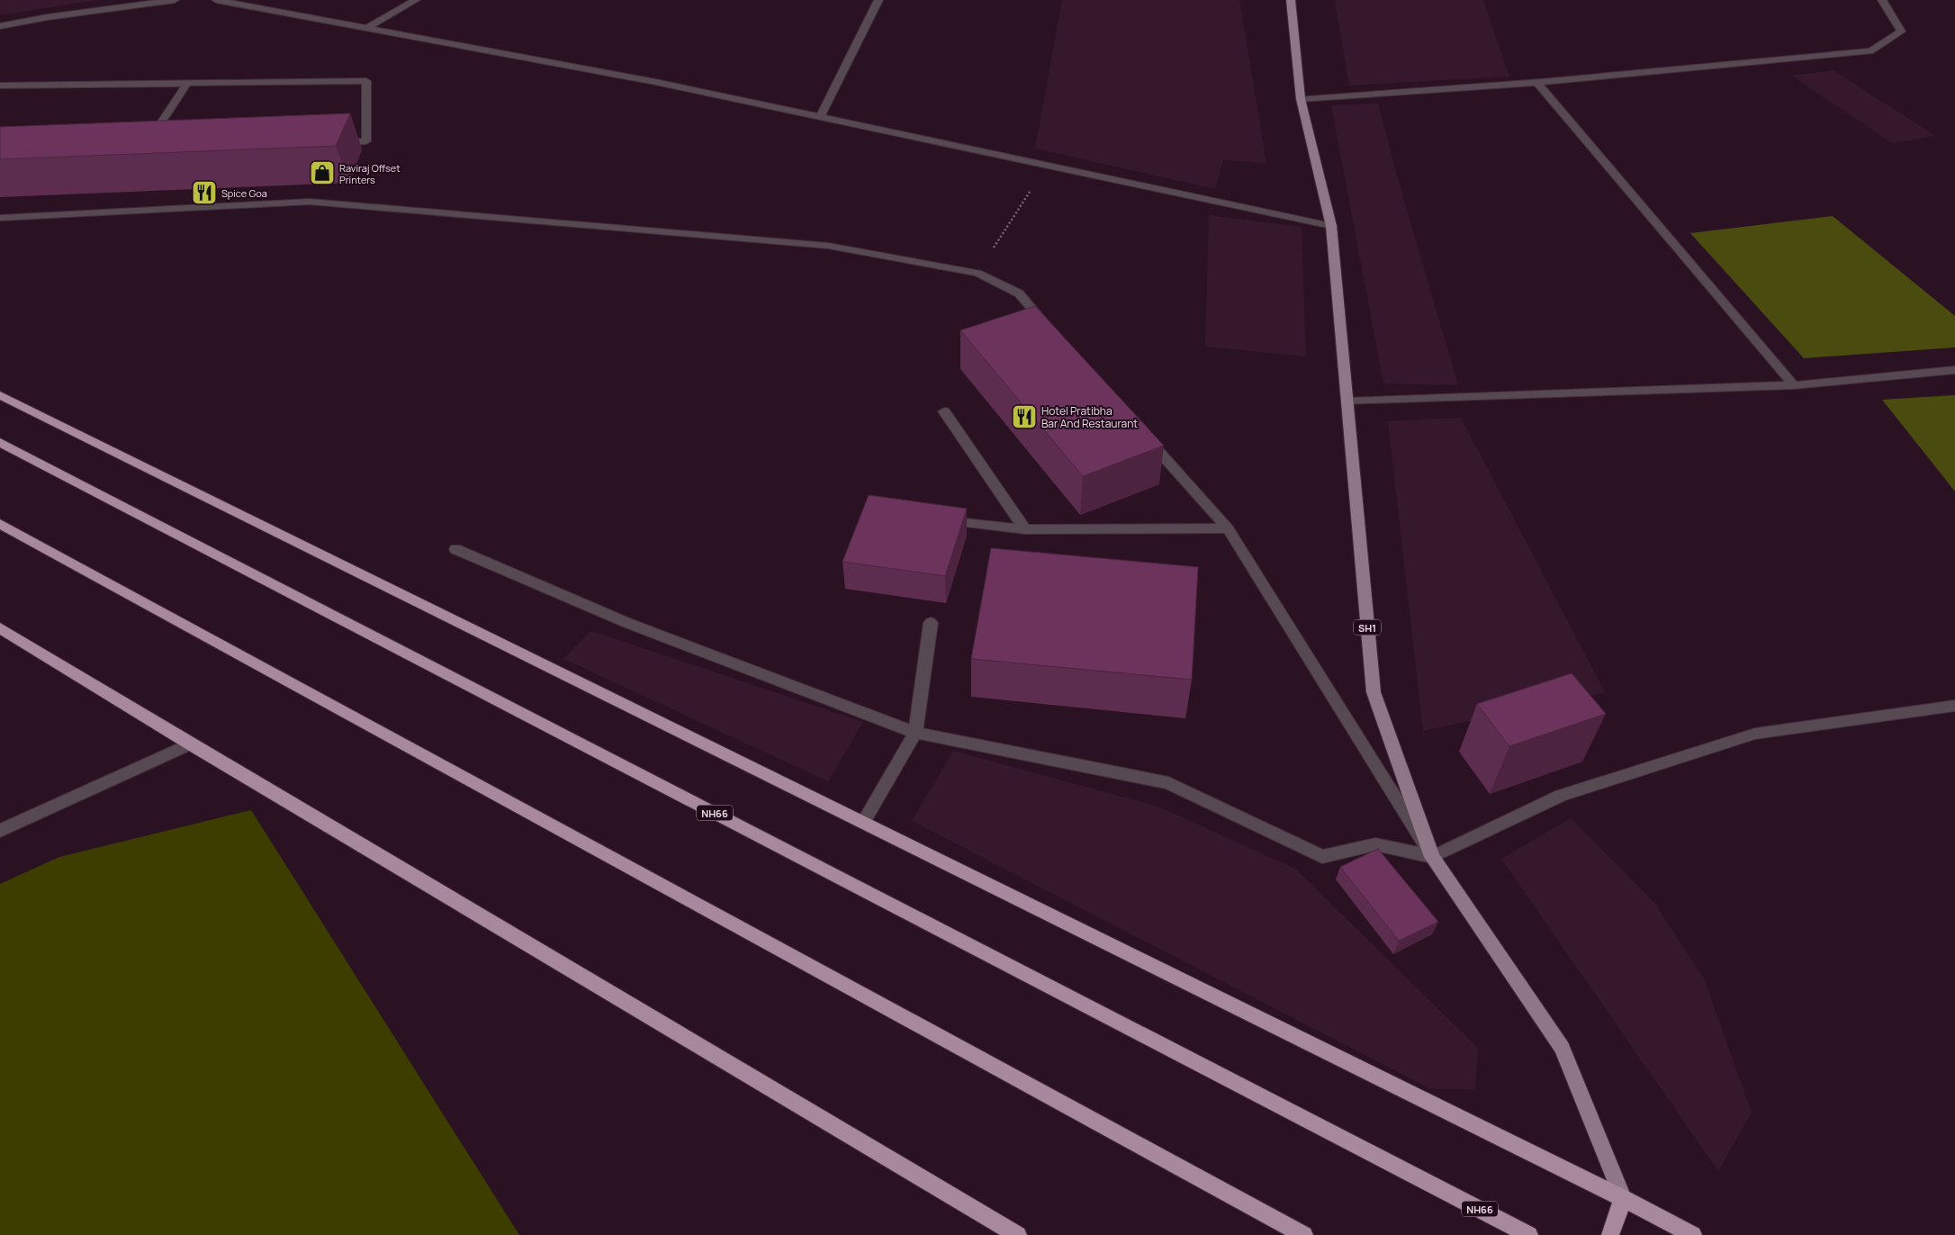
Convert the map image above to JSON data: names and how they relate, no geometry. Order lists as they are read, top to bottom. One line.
{"streets":{"highway":["NH66"],"main road":["SH1"]},"places":{"shop":["Raviraj Offset Printers"],"restaurant":["Spice Goa","Hotel Pratibha Bar And Restaurant"]}}
